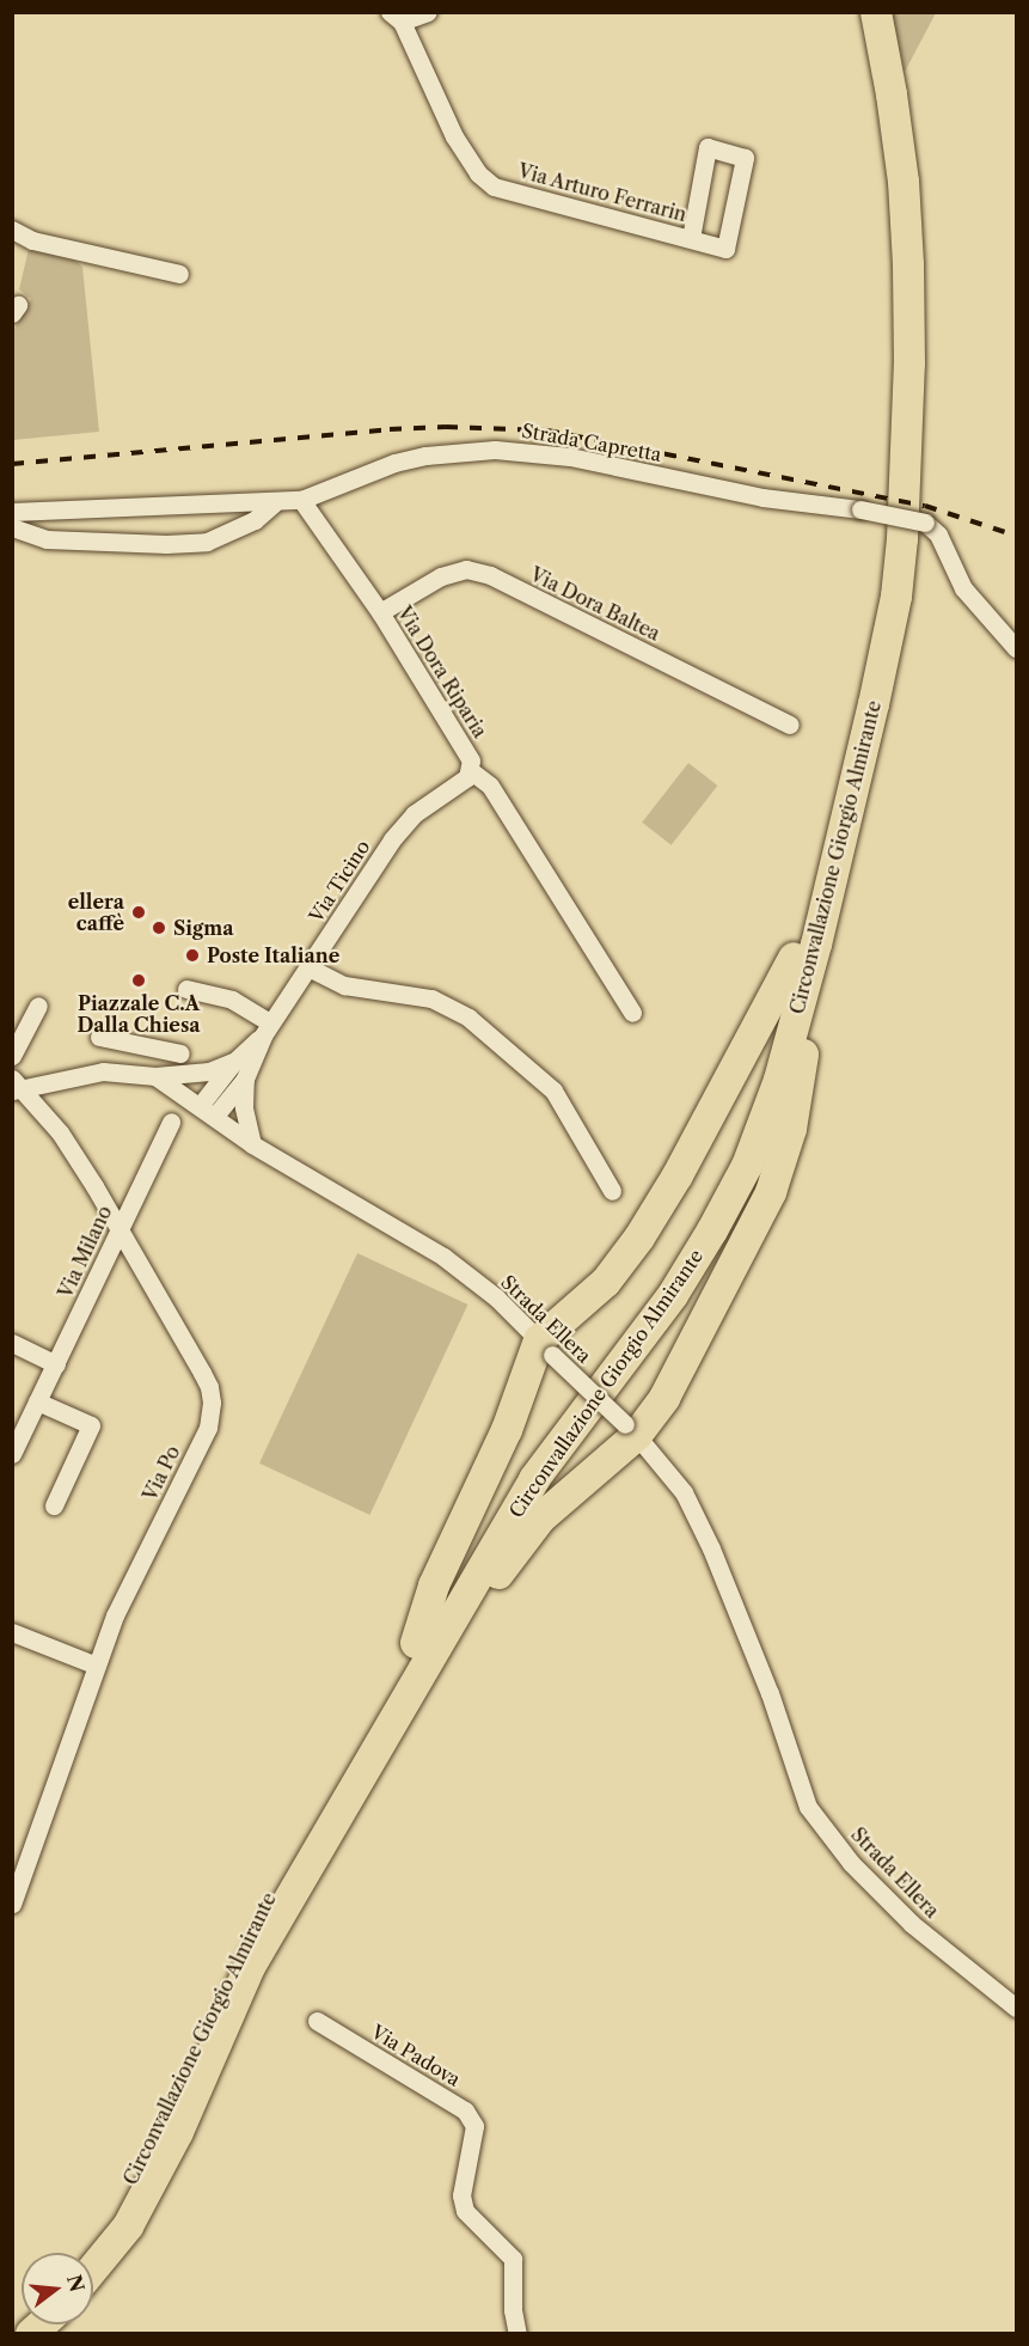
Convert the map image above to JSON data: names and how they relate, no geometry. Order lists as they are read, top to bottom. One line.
{"streets":{"highway":["Circonvallazione Giorgio Almirante"],"street":["Via Arturo Ferrarin","Strada Capretta","Via Dora Baltea","Via Dora Riparia","Via Ticino","Via Milano","Strada Ellera","Via Po","Via Padova"]},"crossings":[["Strada Capretta","Via Dora Riparia"],["Via Dora Baltea","Via Dora Riparia"],["Via Dora Riparia","Via Ticino"],["Via Milano","Via Po"],["Strada Ellera","Via Po"]],"places":["ellera caffè","Sigma","Poste Italiane","Piazzale C.A Dalla Chiesa"],"north":"right"}
